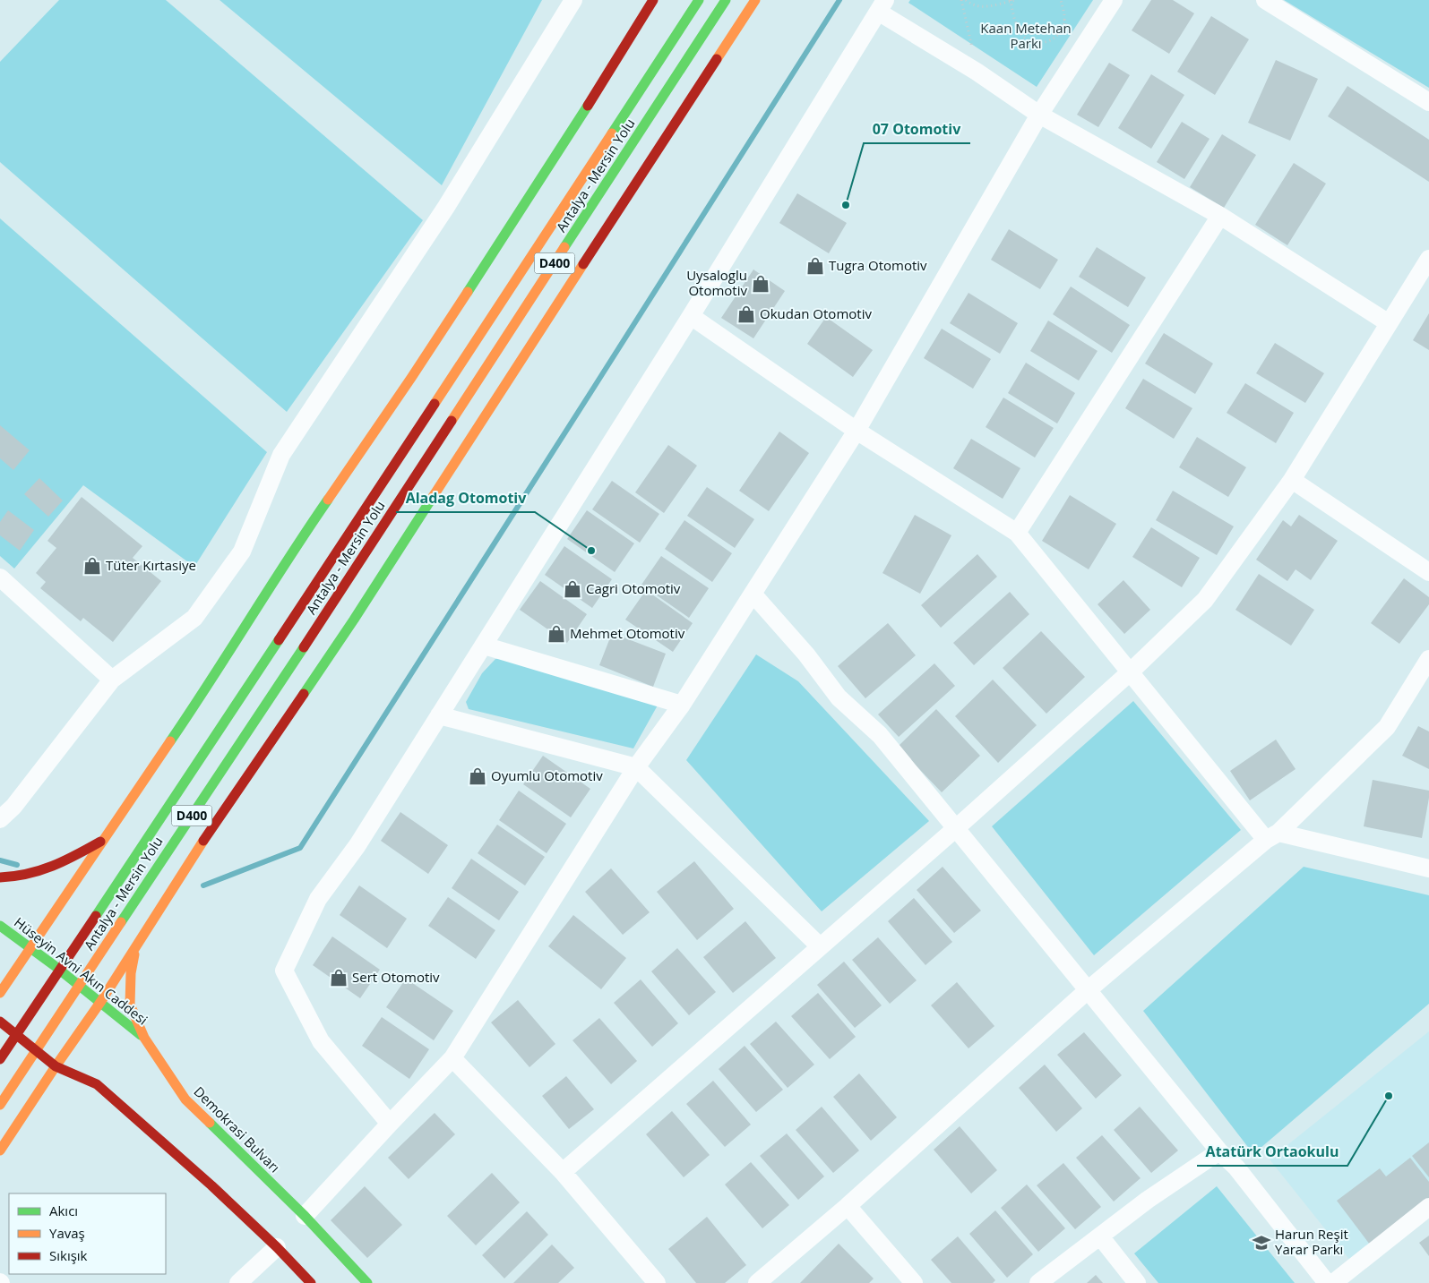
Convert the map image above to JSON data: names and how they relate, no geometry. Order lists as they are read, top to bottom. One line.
{"streets":{"main road":["Antalya - Mersin Yolu","D400","Hüseyin Avni Akın Caddesi","Demokrasi Bulvarı"]},"crossings":[["Hüseyin Avni Akın Caddesi","Demokrasi Bulvarı"]],"parks":["Kaan Metehan Parkı"],"places":{"other":["07 Otomotiv","Aladag Otomotiv","Atatürk Ortaokulu"],"shop":["Tugra Otomotiv","Uysaloglu Otomotiv","Okudan Otomotiv","Tüter Kırtasiye","Cagri Otomotiv","Mehmet Otomotiv","Oyumlu Otomotiv","Sert Otomotiv"],"school or university":["Harun Reşit Yarar Parkı"]},"legend":["Akıcı","Yavaş","Sıkışık"]}
